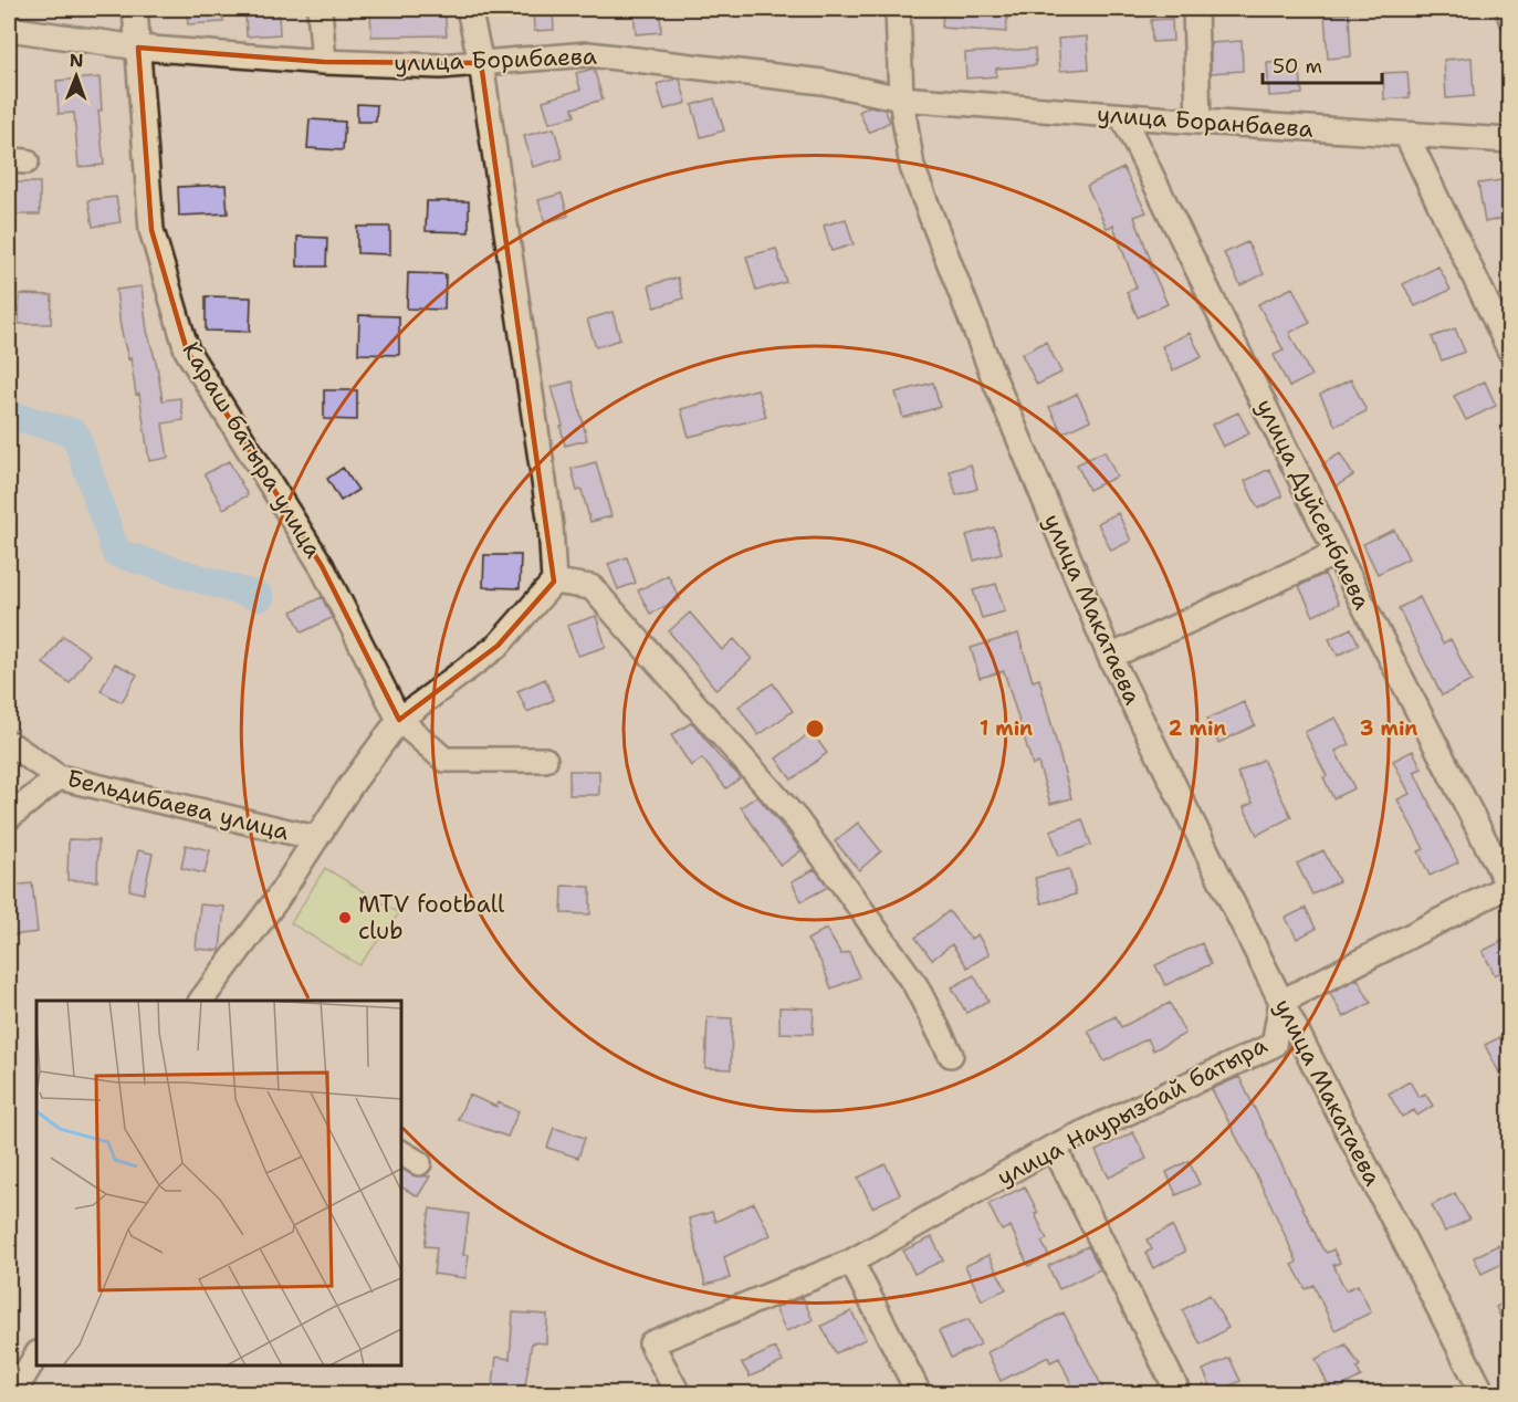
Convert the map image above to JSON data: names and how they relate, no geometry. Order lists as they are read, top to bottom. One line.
{"streets":{"street":["улица Борибаева","улица Боранбаева","Караш батыра улица","улица Дуйсенбиева","улица Макатаева","Бельдибаева улица","улица Наурызбай батыра"]},"crossings":[["улица Борибаева","улица Боранбаева"],["улица Борибаева","Караш батыра улица"],["улица Борибаева","улица Макатаева"],["улица Боранбаева","улица Дуйсенбиева"],["улица Боранбаева","улица Макатаева"],["улица Макатаева","улица Наурызбай батыра"]],"places":["MTV football club"],"scale_bar":"50 m","north":"top","rings":["1 min","2 min","3 min"]}
